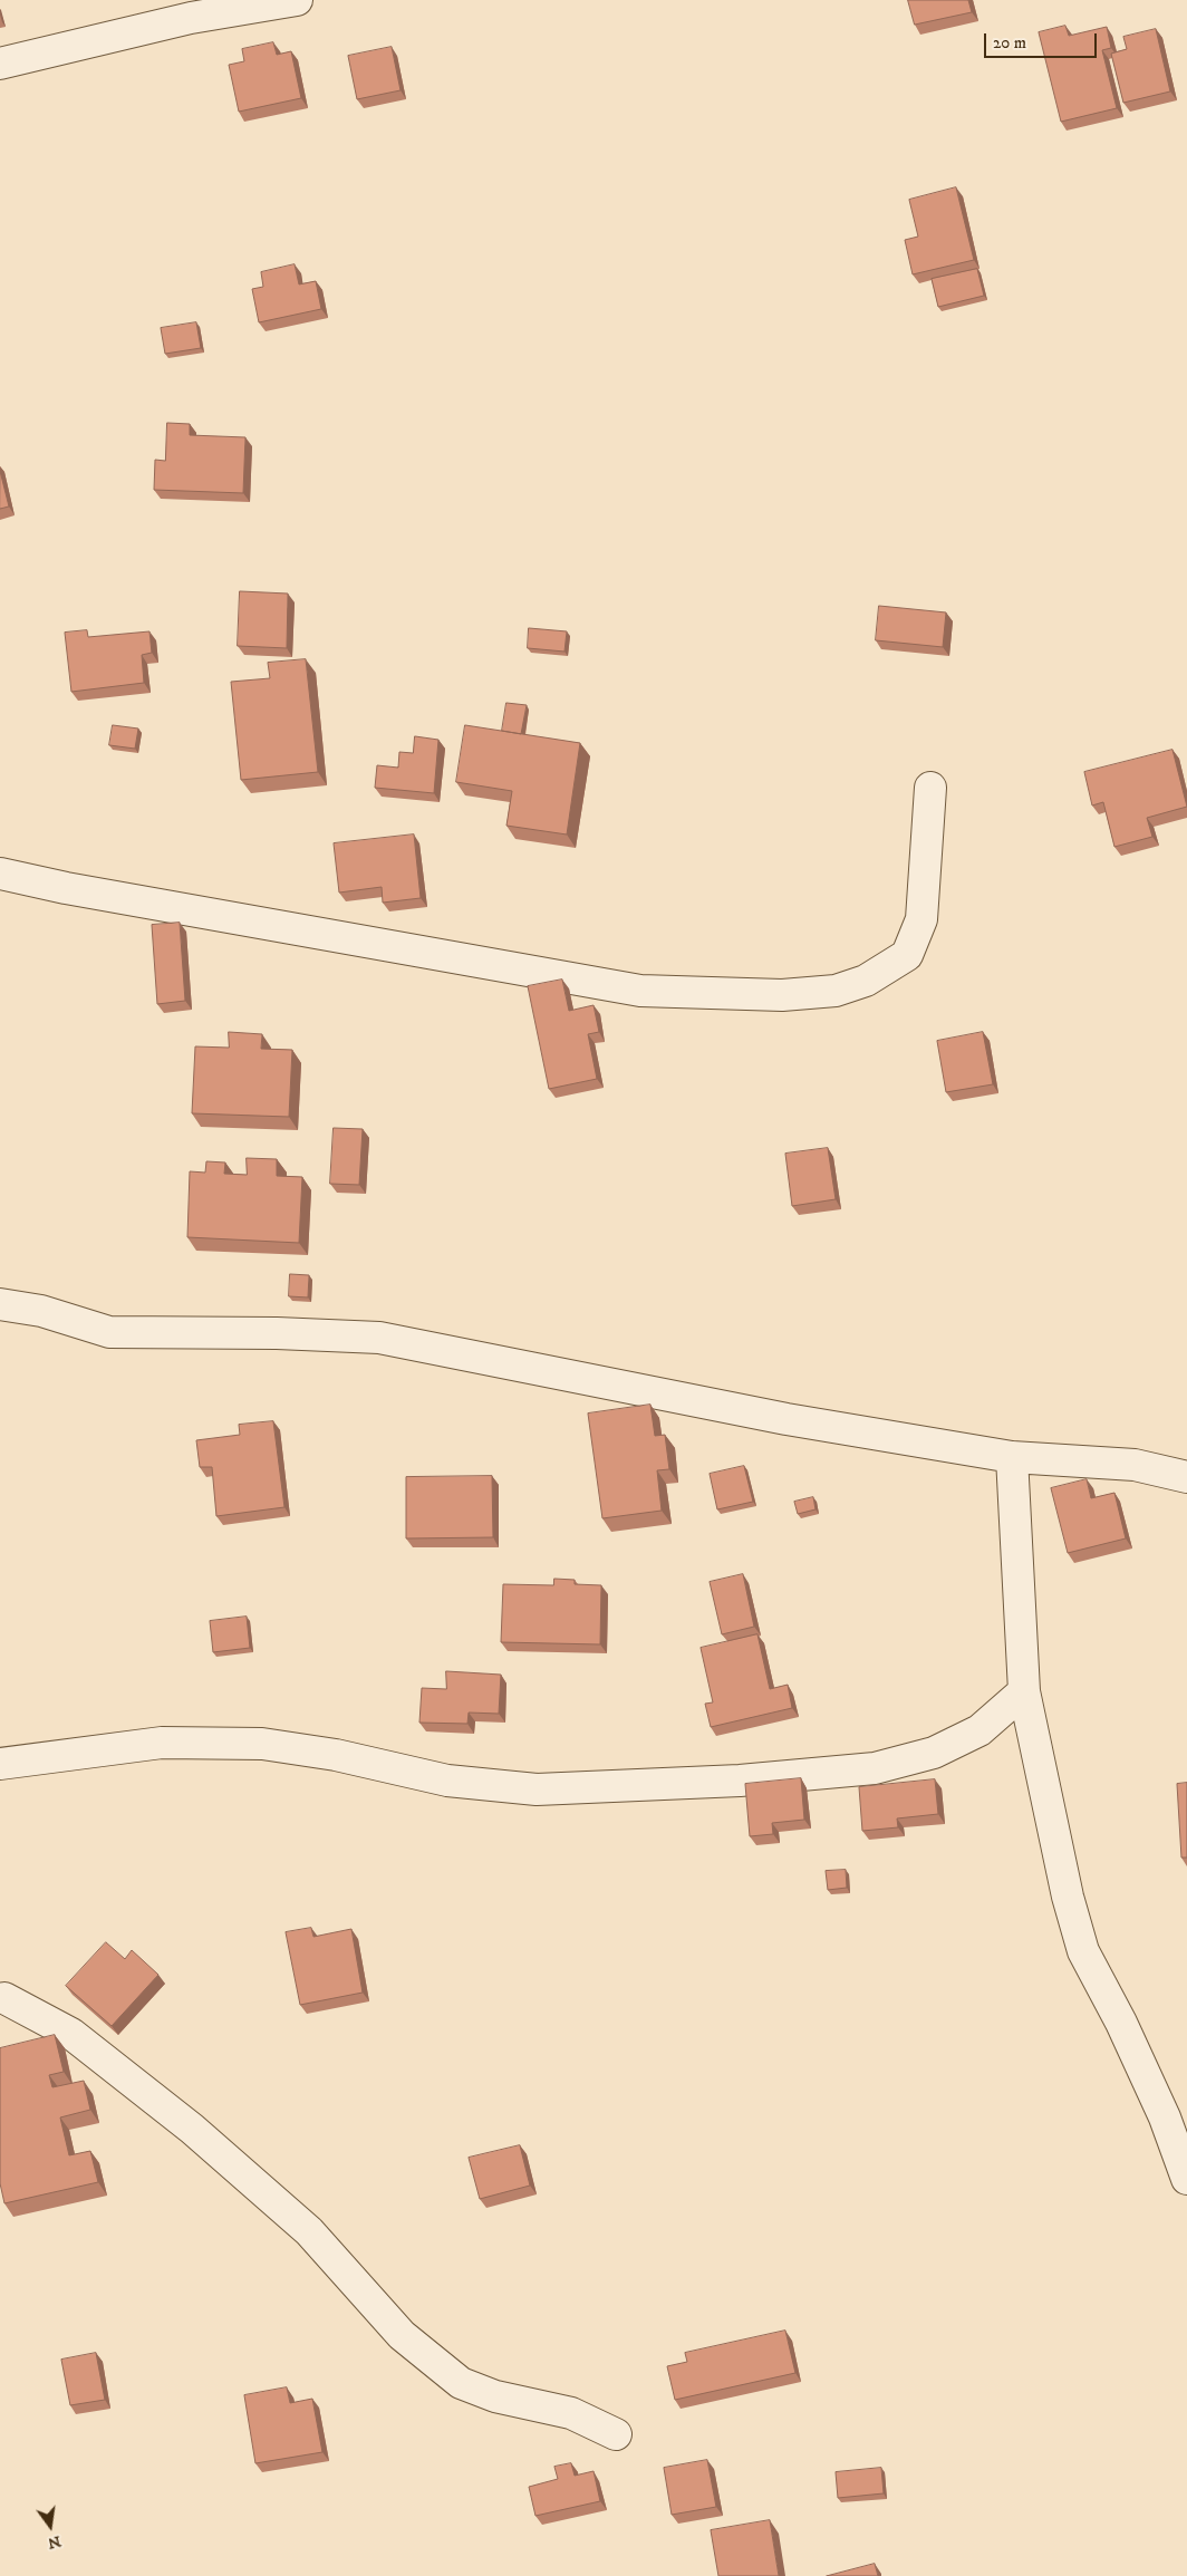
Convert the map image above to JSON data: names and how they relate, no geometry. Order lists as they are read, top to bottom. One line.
{"scale_bar":"20 m","north":"bottom"}
